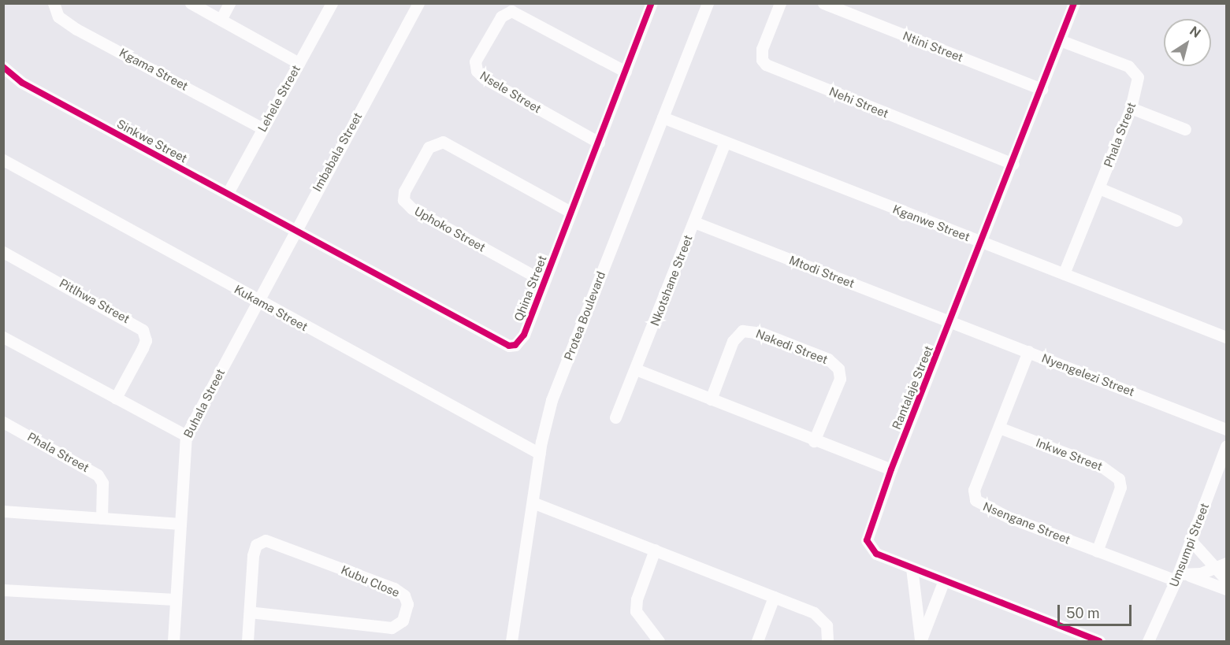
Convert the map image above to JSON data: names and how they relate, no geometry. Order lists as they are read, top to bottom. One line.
{"streets":{"street":["Ntini Street","Kgama Street","Nsele Street","Lehele Street","Nehi Street","Phala Street","Sinkwe Street","Imbabala Street","Kganwe Street","Uphoko Street","Mtodi Street","Nkotshane Street","Qhina Street","Pitlhwa Street","Kukama Street","Protea Boulevard","Nakedi Street","Nyengelezi Street","Rantalaje Street","Buhala Street","Inkwe Street","Nsengane Street","Umsumpi Street","Kubu Close"]},"crossings":[["Ntini Street","Rantalaje Street"],["Kgama Street","Lehele Street"],["Nsele Street","Qhina Street"],["Lehele Street","Sinkwe Street"],["Nehi Street","Rantalaje Street"],["Phala Street","Kganwe Street"],["Phala Street","Rantalaje Street"],["Sinkwe Street","Imbabala Street"],["Sinkwe Street","Qhina Street"],["Imbabala Street","Qhina Street"],["Imbabala Street","Kukama Street"],["Imbabala Street","Buhala Street"],["Kganwe Street","Nkotshane Street"],["Kganwe Street","Protea Boulevard"],["Kganwe Street","Rantalaje Street"],["Uphoko Street","Qhina Street"],["Mtodi Street","Nkotshane Street"],["Mtodi Street","Nyengelezi Street"],["Mtodi Street","Rantalaje Street"],["Kukama Street","Protea Boulevard"],["Kukama Street","Buhala Street"],["Nyengelezi Street","Rantalaje Street"],["Nyengelezi Street","Nsengane Street"],["Inkwe Street","Nsengane Street"],["Nsengane Street","Umsumpi Street"]],"scale_bar":"50 m","north":"top right"}
